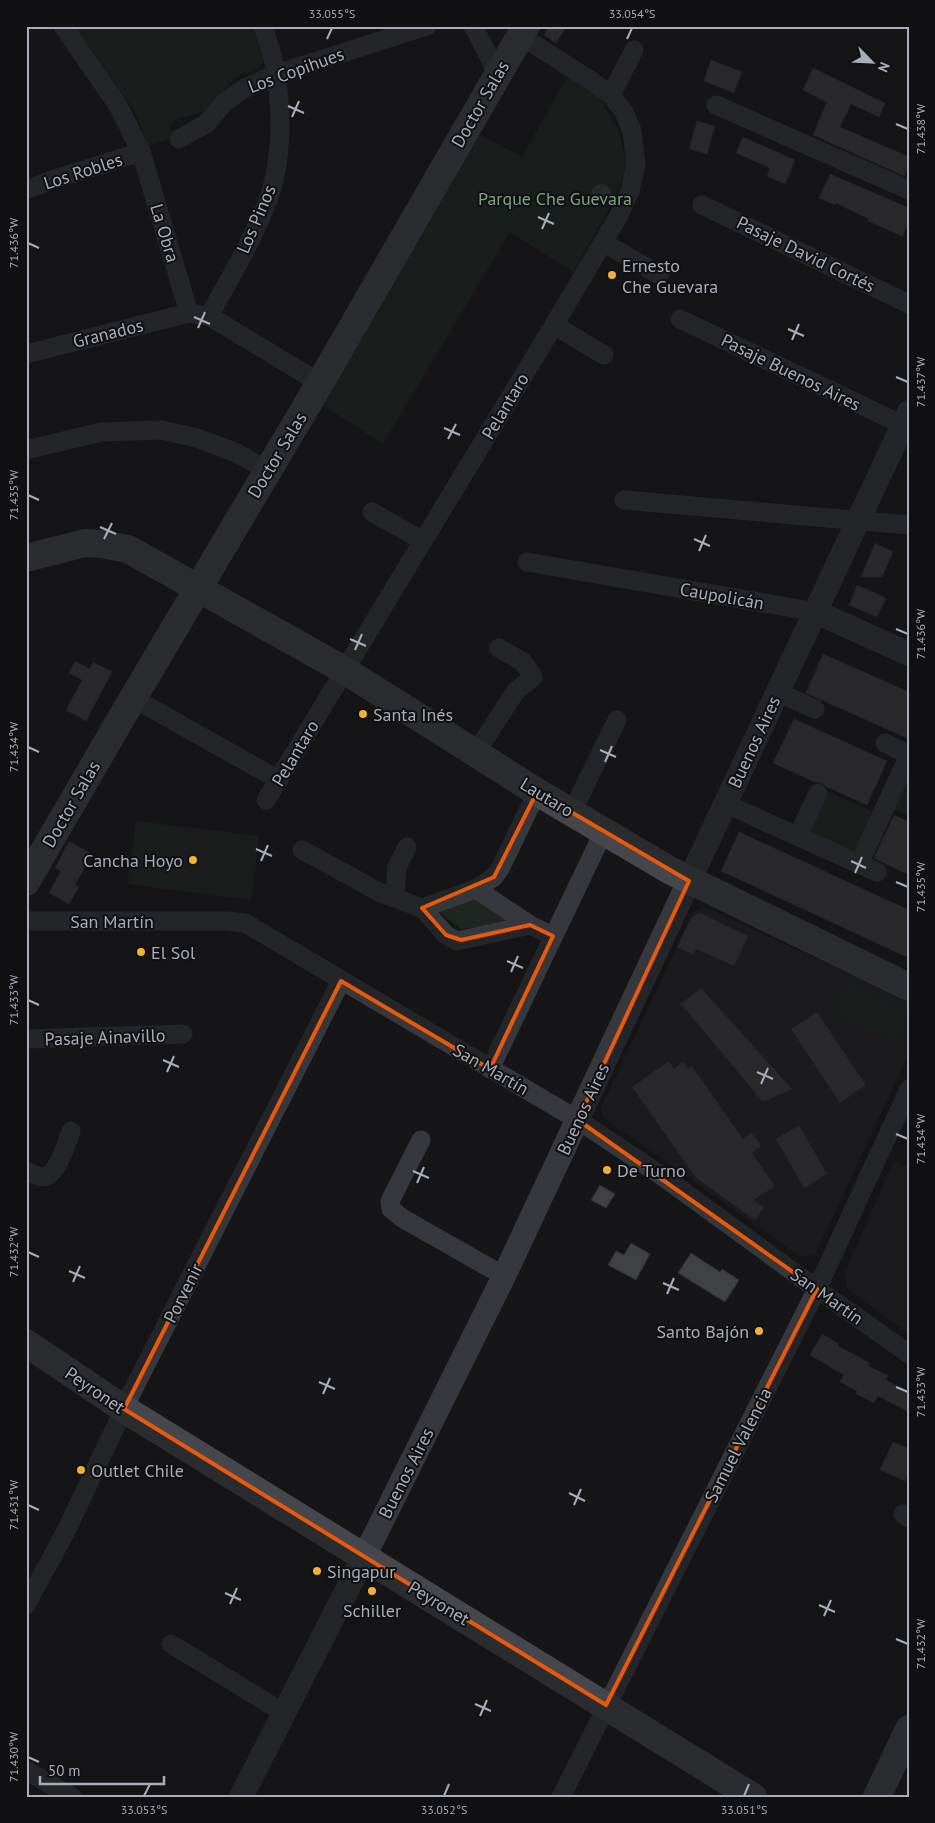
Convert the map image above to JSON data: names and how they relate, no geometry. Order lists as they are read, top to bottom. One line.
{"streets":{"main road":["Doctor Salas","Lautaro","Peyronet"],"street":["Los Copihues","Los Robles","Los Pinos","La Obra","Pasaje David Cortés","Granados","Pasaje Buenos Aires","Pelantaro","Caupolicán","Buenos Aires","San Martín","Pasaje Ainavillo","Porvenir","Samuel Valencia"]},"crossings":[["Los Copihues","Los Pinos"],["Doctor Salas","Pelantaro"],["Doctor Salas","Lautaro"],["Los Robles","La Obra"],["La Obra","Granados"],["Pasaje Buenos Aires","Buenos Aires"],["Pelantaro","Lautaro"],["Caupolicán","Buenos Aires"],["Buenos Aires","Lautaro"],["Buenos Aires","San Martín"],["Buenos Aires","Peyronet"],["San Martín","Porvenir"],["San Martín","Samuel Valencia"],["Porvenir","Peyronet"],["Peyronet","Samuel Valencia"]],"parks":["Parque Che Guevara"],"places":["Ernesto Che Guevara","Santa Inés","Cancha Hoyo","El Sol","De Turno","Santo Bajón","Outlet Chile","Singapur","Schiller"],"scale_bar":"50 m","north":"bottom right","coordinates":["33.055°S","33.054°S","71.438°W","71.436°W","71.437°W","71.435°W","71.434°W","71.433°W","71.432°W","71.431°W","71.430°W","33.053°S","33.052°S","33.051°S"]}
